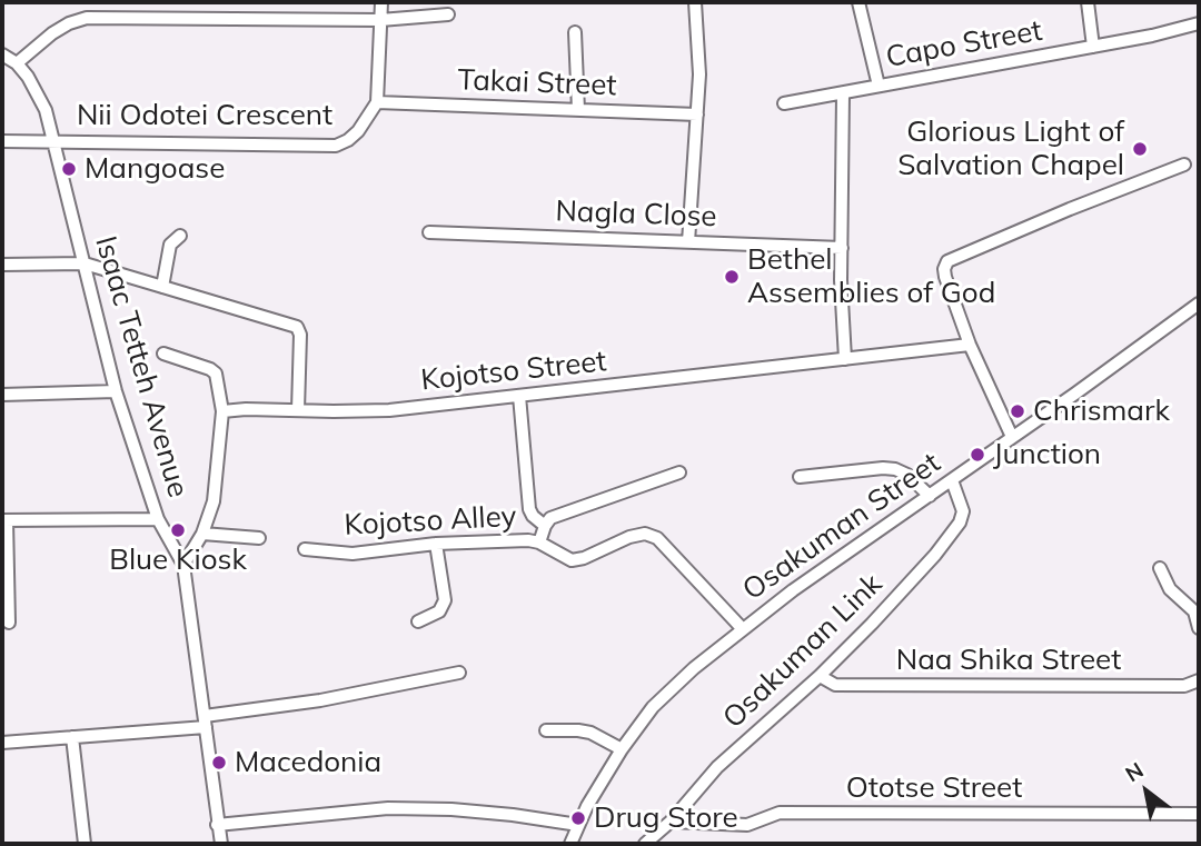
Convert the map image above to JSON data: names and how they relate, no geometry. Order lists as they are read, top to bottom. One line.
{"streets":{"street":["Capo Street","Takai Street","Nii Odotei Crescent","Nagla Close","Isaac Tetteh Avenue","Kojotso Street","Kojotso Alley","Osakuman Street","Osakuman Link","Naa Shika Street","Ototse Street"]},"crossings":[["Takai Street","Nii Odotei Crescent"],["Nii Odotei Crescent","Isaac Tetteh Avenue"],["Kojotso Alley","Osakuman Street"],["Osakuman Street","Osakuman Link"],["Osakuman Link","Naa Shika Street"],["Osakuman Link","Ototse Street"]],"places":["Glorious Light of Salvation Chapel","Mangoase","Bethel Assemblies of God","Chrismark","Junction","Blue Kiosk","Macedonia","Drug Store"],"north":"top left"}
